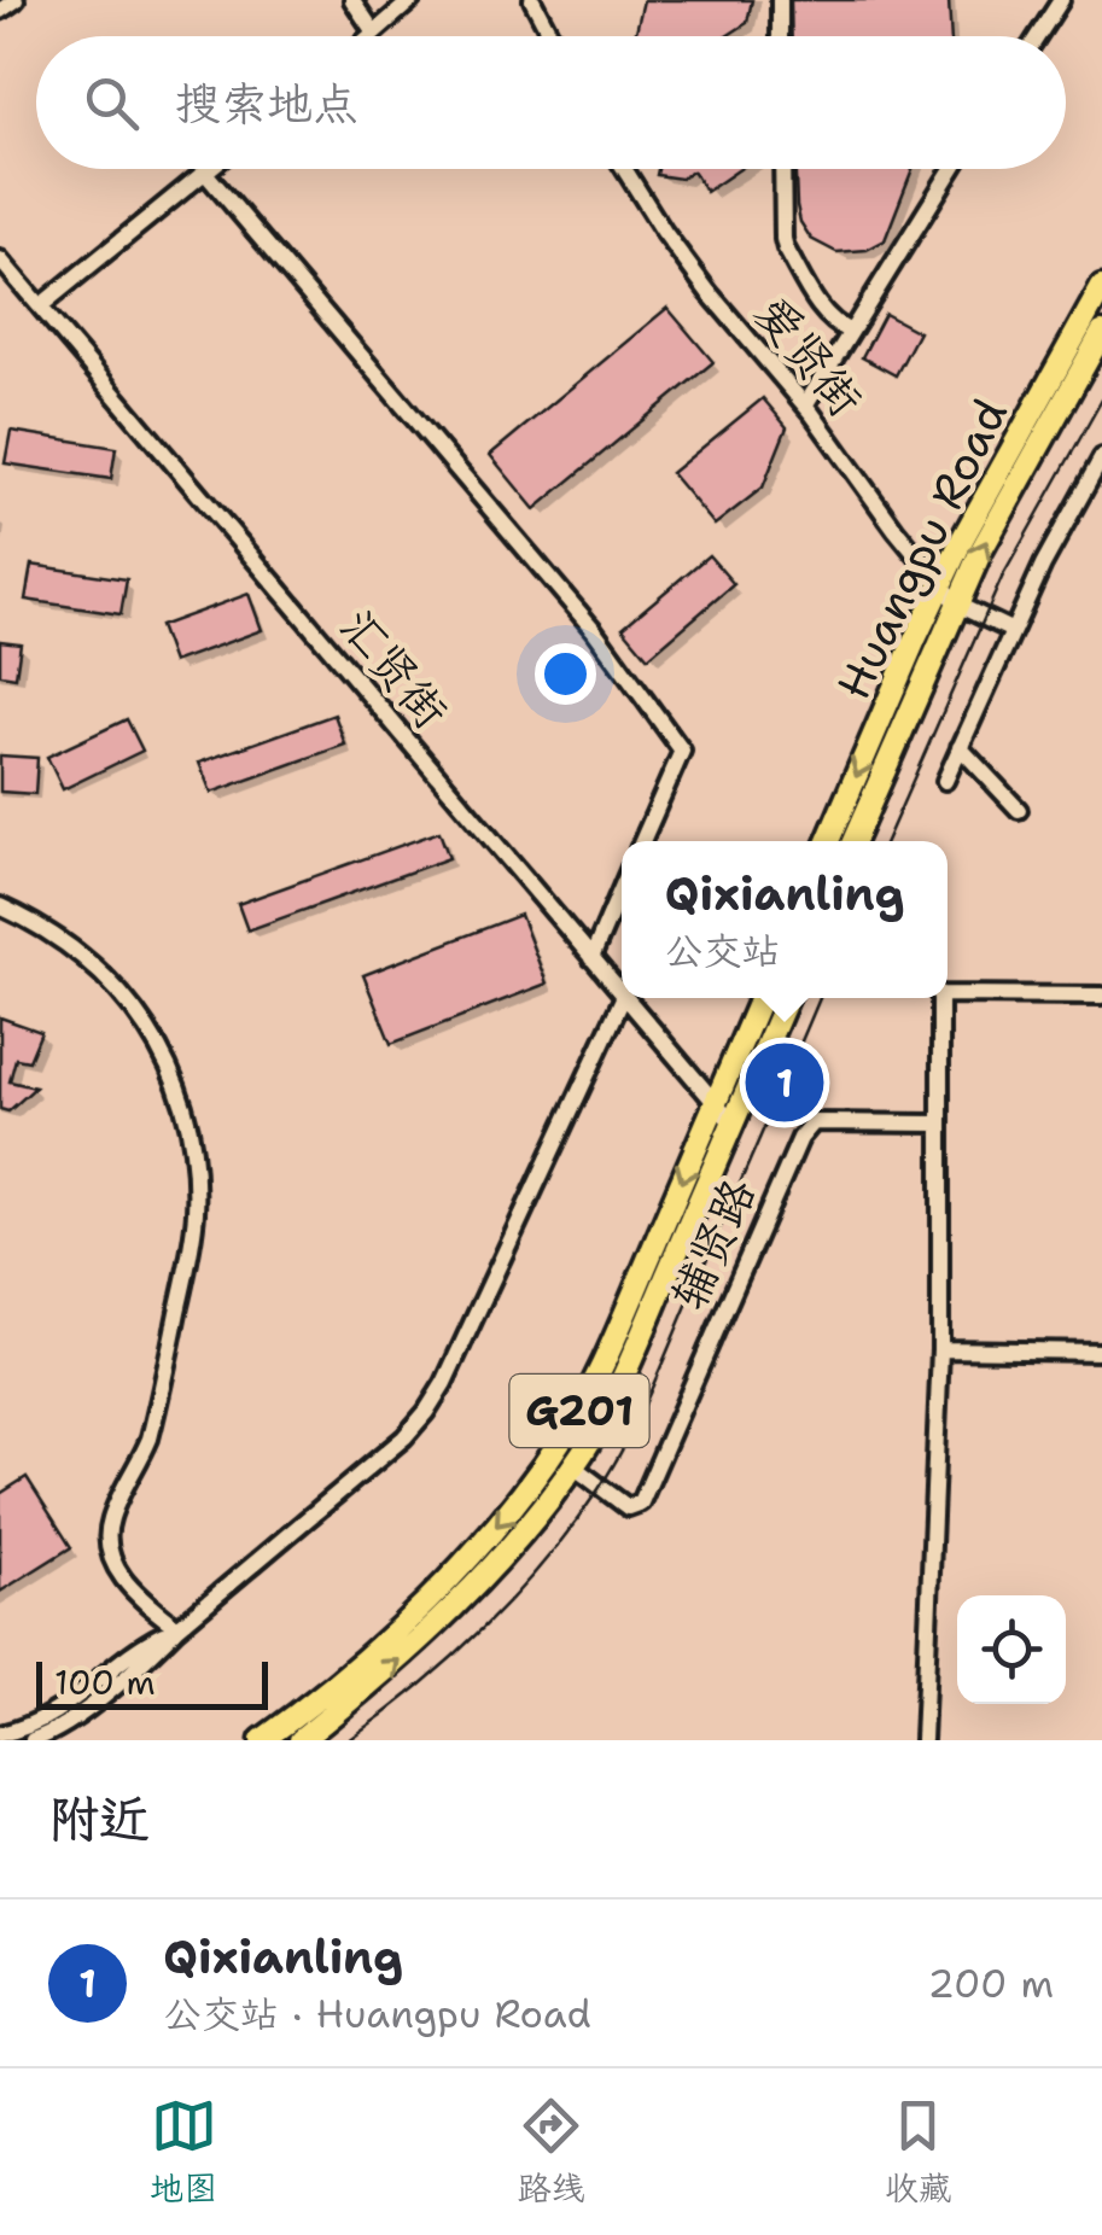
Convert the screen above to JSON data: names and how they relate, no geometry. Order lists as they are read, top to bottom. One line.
{"streets":{"highway":["Huangpu Road","G201"],"street":["爱贤街","汇贤街","辅贤路"]},"crossings":[["爱贤街","Huangpu Road"],["汇贤街","G201"],["辅贤路","G201"]],"scale_bar":"100 m","page":{"search":"搜索地点","popup":["Qixianling","公交站"],"pins":"1","scale":"100 m","heading":"附近","list":[{"mark":"1","name":"Qixianling","note":"公交站 · Huangpu Road","value":"200 m"}],"nav":["地图","路线","收藏"]}}
